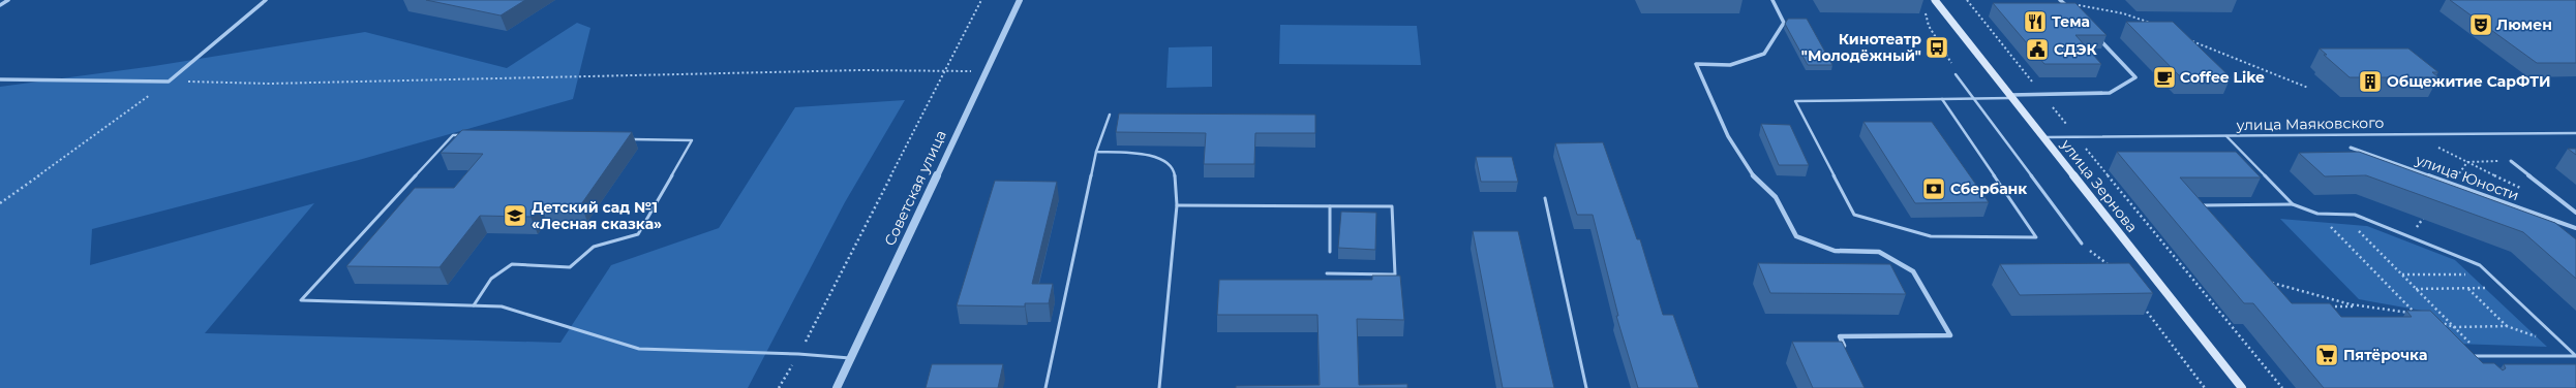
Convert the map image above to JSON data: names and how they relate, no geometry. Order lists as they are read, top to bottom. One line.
{"streets":{"main road":["улица Зернова"],"street":["улица Юности","Советская улица"],"lane":["улица Маяковского"]},"crossings":[["улица Маяковского","улица Зернова"]],"places":{"restaurant":["Тема"],"theatre":["Люмен"],"bus stop":["Кинотеатр \"Молодёжный\""],"public building":["СДЭК"],"cafe":["Coffee Like"],"building":["Общежитие СарФТИ"],"bank":["Сбербанк"],"school or university":["Детский сад №1 «Лесная сказка»"],"supermarket":["Пятёрочка"]}}
